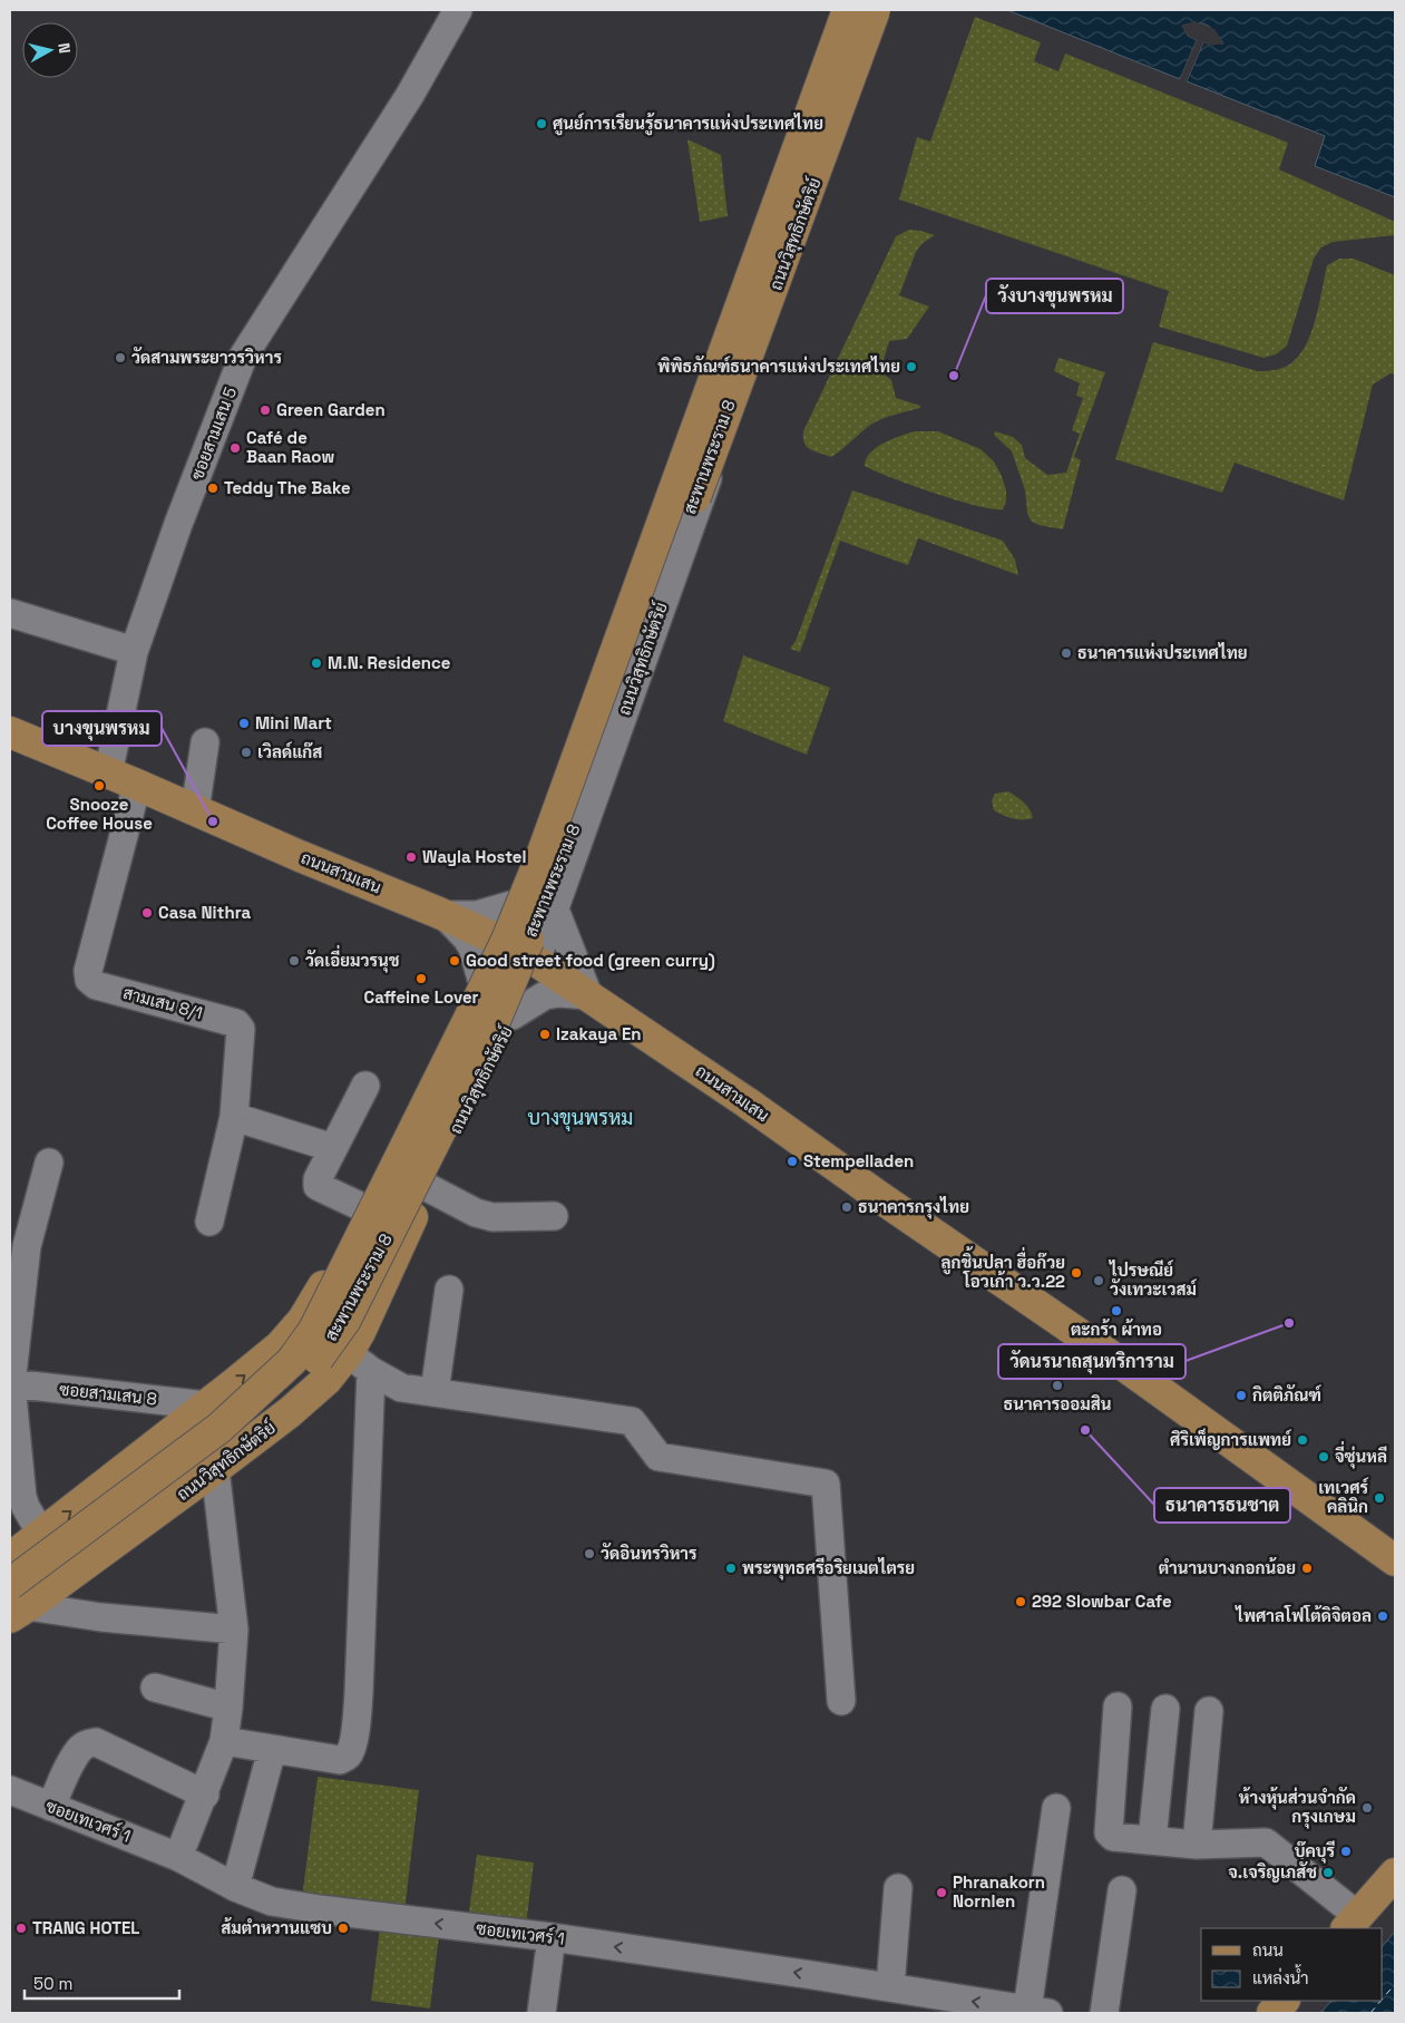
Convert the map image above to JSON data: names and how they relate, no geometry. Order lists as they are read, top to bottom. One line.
{"streets":{"main road":["ถนนวิสุทธิกษัตริย์","สะพานพระราม 8","ถนนสามเสน"],"street":["ซอยสามเสน 5","สามเสน 8/1","ซอยสามเสน 8","ซอยเทเวศร์ 1"]},"crossings":[["ถนนวิสุทธิกษัตริย์","สะพานพระราม 8"],["ถนนวิสุทธิกษัตริย์","ถนนสามเสน"],["ถนนวิสุทธิกษัตริย์","ซอยสามเสน 8"],["ซอยสามเสน 5","ถนนสามเสน"],["ถนนสามเสน","สามเสน 8/1"]],"one_way":["ซอยเทเวศร์ 1"],"districts":["บางขุนพรหม"],"places":["ศูนย์การเรียนรู้ธนาคารแห่งประเทศไทย","วัดสามพระยาวรวิหาร","พิพิธภัณฑ์ธนาคารแห่งประเทศไทย","วังบางขุนพรหม","Green Garden","Café de Baan Raow","Teddy The Bake","ธนาคารแห่งประเทศไทย","M.N. Residence","Mini Mart","เวิลด์แก๊ส","Snooze Coffee House","บางขุนพรหม","Wayla Hostel","Casa Nithra","วัดเอี่ยมวรนุช","Good street food (green curry)","Caffeine Lover","Izakaya En","Stempelladen","ธนาคารกรุงไทย","ลูกชิ้นปลา ฮื่อก๊วย โอวเก้า ว.ว.22","ไปรษณีย์ วังเทวะเวสม์","ตะกร้า ผ้าทอ","วัดนรนาถสุนทริการาม","ธนาคารออมสิน","กิตติภัณฑ์","ธนาคารธนชาต","ศิริเพ็ญการแพทย์","จี่ซุ่นหลี","เทเวศร์ คลินิก","วัดอินทรวิหาร","พระพุทธศรีอริยเมตไตรย","ตำนานบางกอกน้อย","292 Slowbar Cafe","ไพศาลโฟโต้ดิจิตอล","ห้างหุ้นส่วนจำกัด กรุงเกษม","บุ๊คบุรี","จ.เจริญเภสัช","Phranakorn Nornlen","TRANG HOTEL","ส้มตำหวานแซบ"],"legend":["ถนน","แหล่งน้ำ"],"scale_bar":"50 m","north":"right"}
